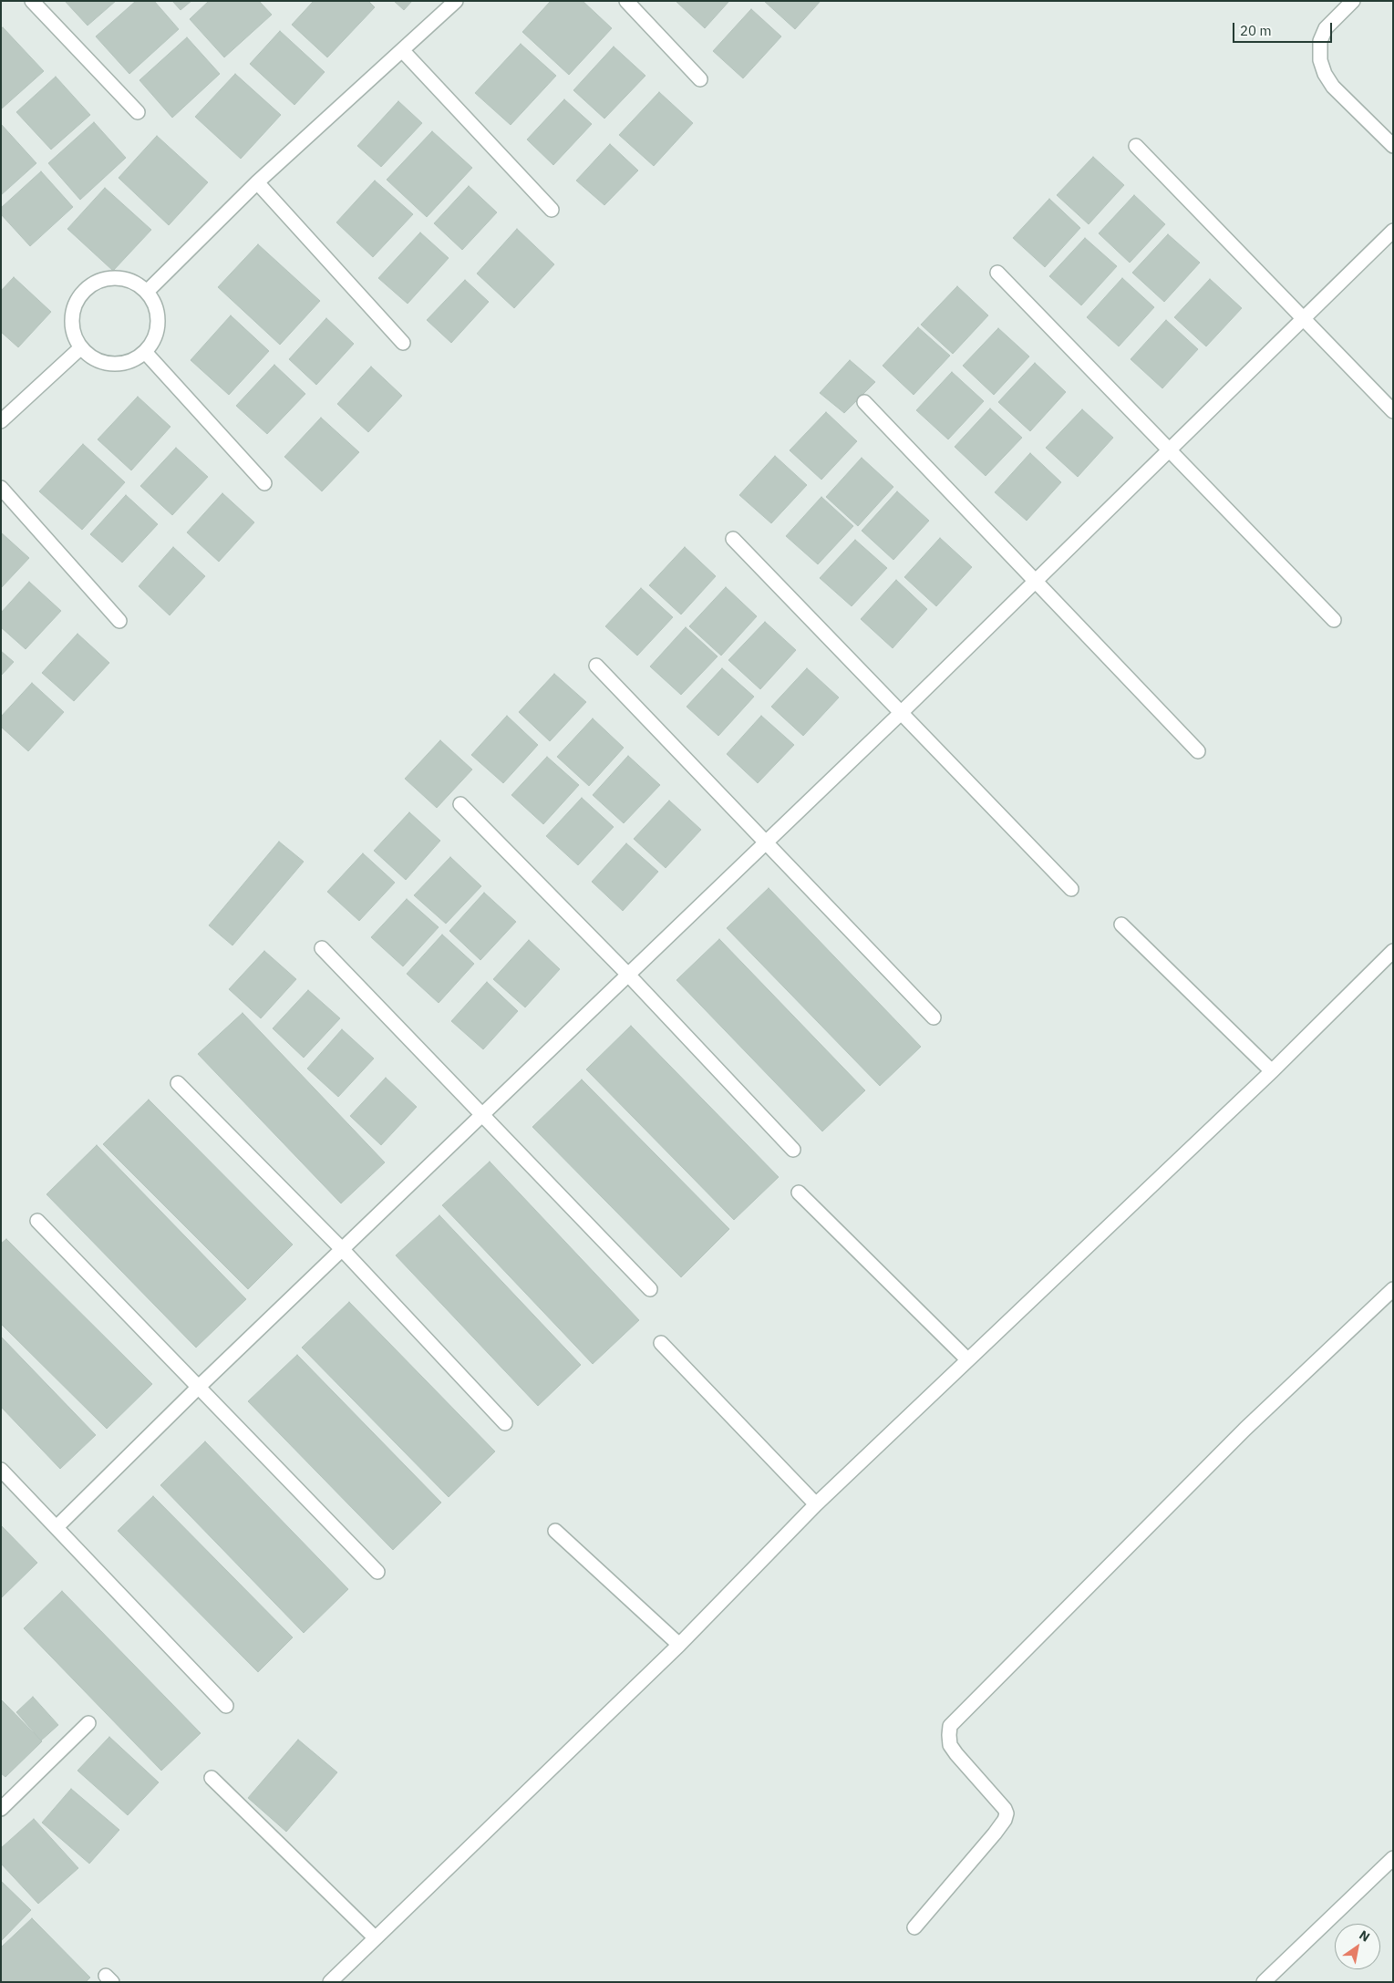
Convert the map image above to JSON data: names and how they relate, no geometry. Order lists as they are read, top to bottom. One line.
{"scale_bar":"20 m","north":"top right"}
